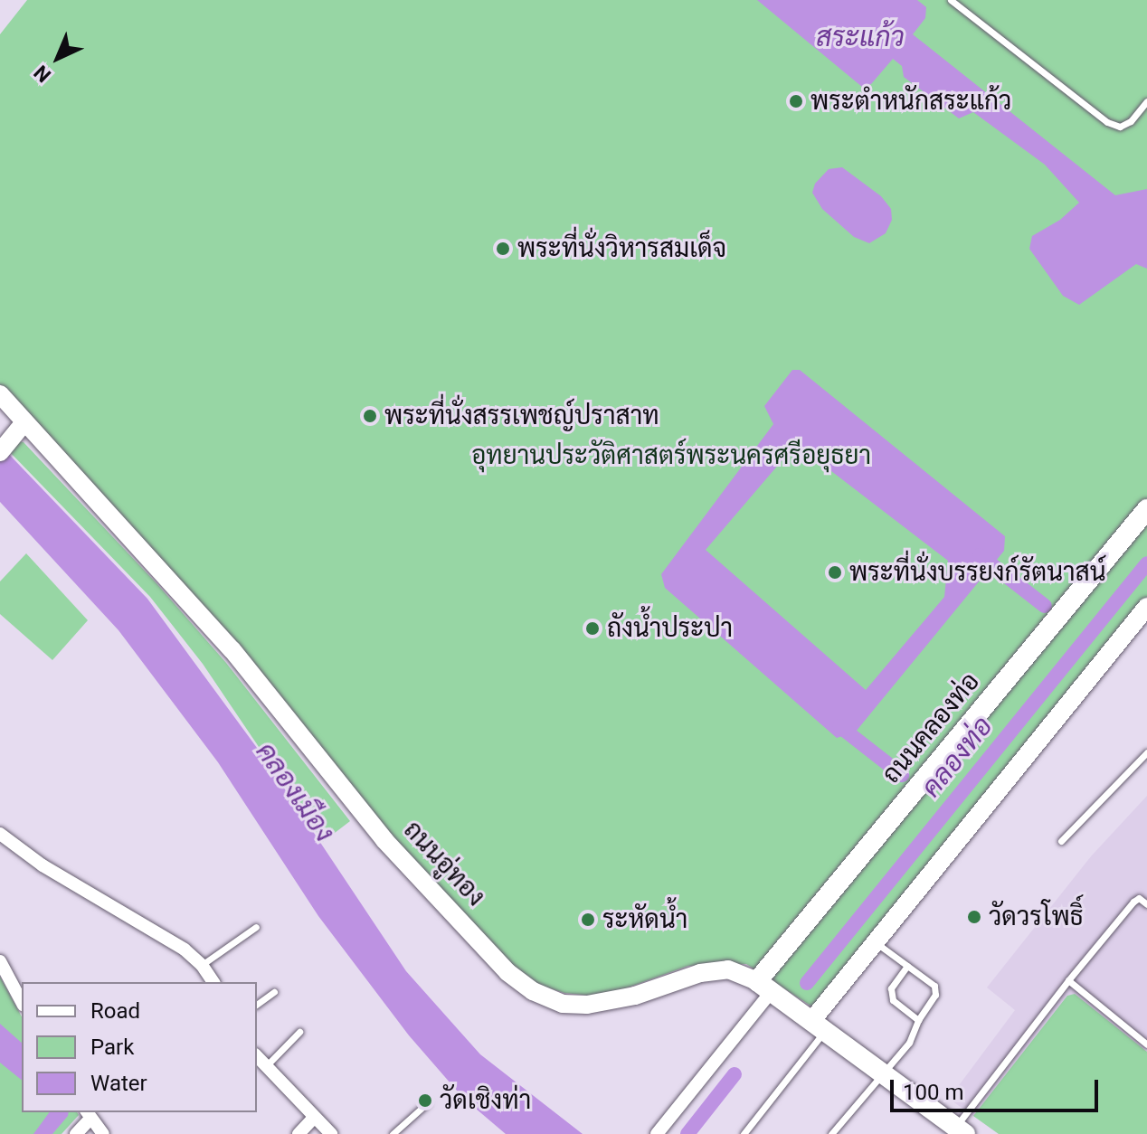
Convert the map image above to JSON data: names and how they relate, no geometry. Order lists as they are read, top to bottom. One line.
{"streets":{"main road":["ถนนคลองท่อ","ถนนอู่ทอง"]},"crossings":[["ถนนคลองท่อ","ถนนอู่ทอง"]],"water":["สระแก้ว","คลองท่อ","คลองเมือง"],"parks":["อุทยานประวัติศาสตร์พระนครศรีอยุธยา"],"places":["พระตำหนักสระแก้ว","พระที่นั่งวิหารสมเด็จ","พระที่นั่งสรรเพชญ์ปราสาท","พระที่นั่งบรรยงก์รัตนาสน์","ถังน้ำประปา","วัดวรโพธิ์","ระหัดน้ำ","วัดเชิงท่า"],"legend":["Road","Park","Water"],"scale_bar":"100 m","north":"bottom left"}
